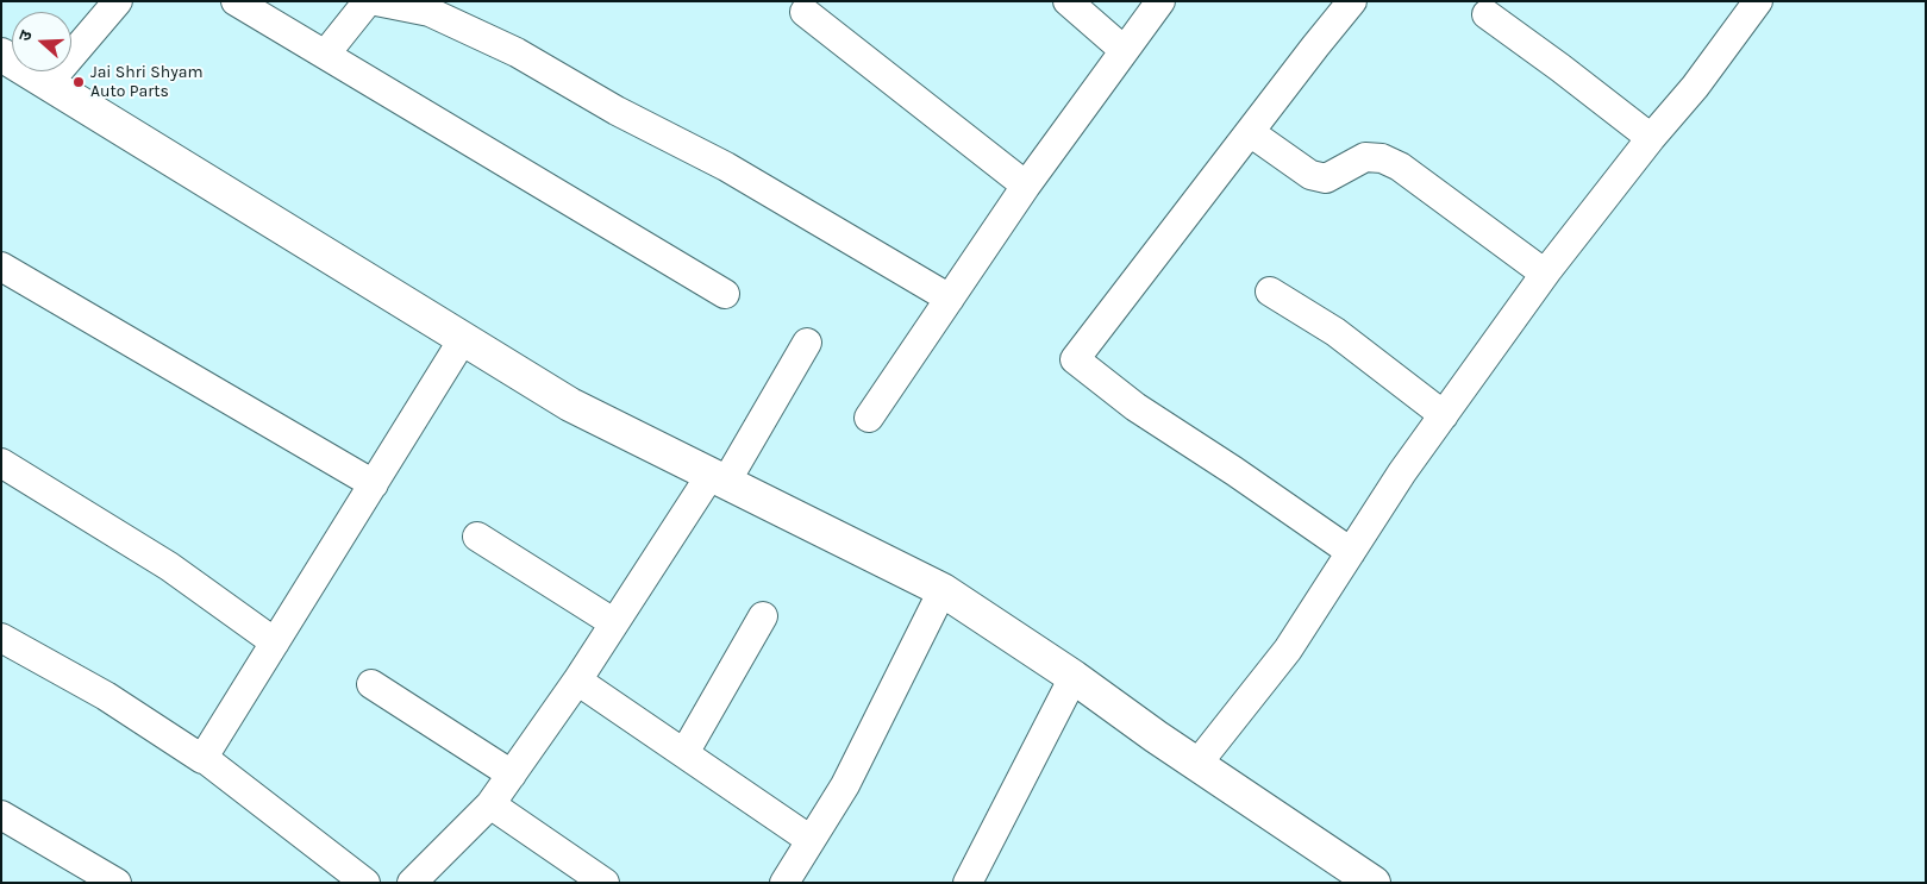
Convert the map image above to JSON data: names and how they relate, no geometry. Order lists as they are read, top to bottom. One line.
{"places":["Jai Shri Shyam Auto Parts"],"north":"left"}
